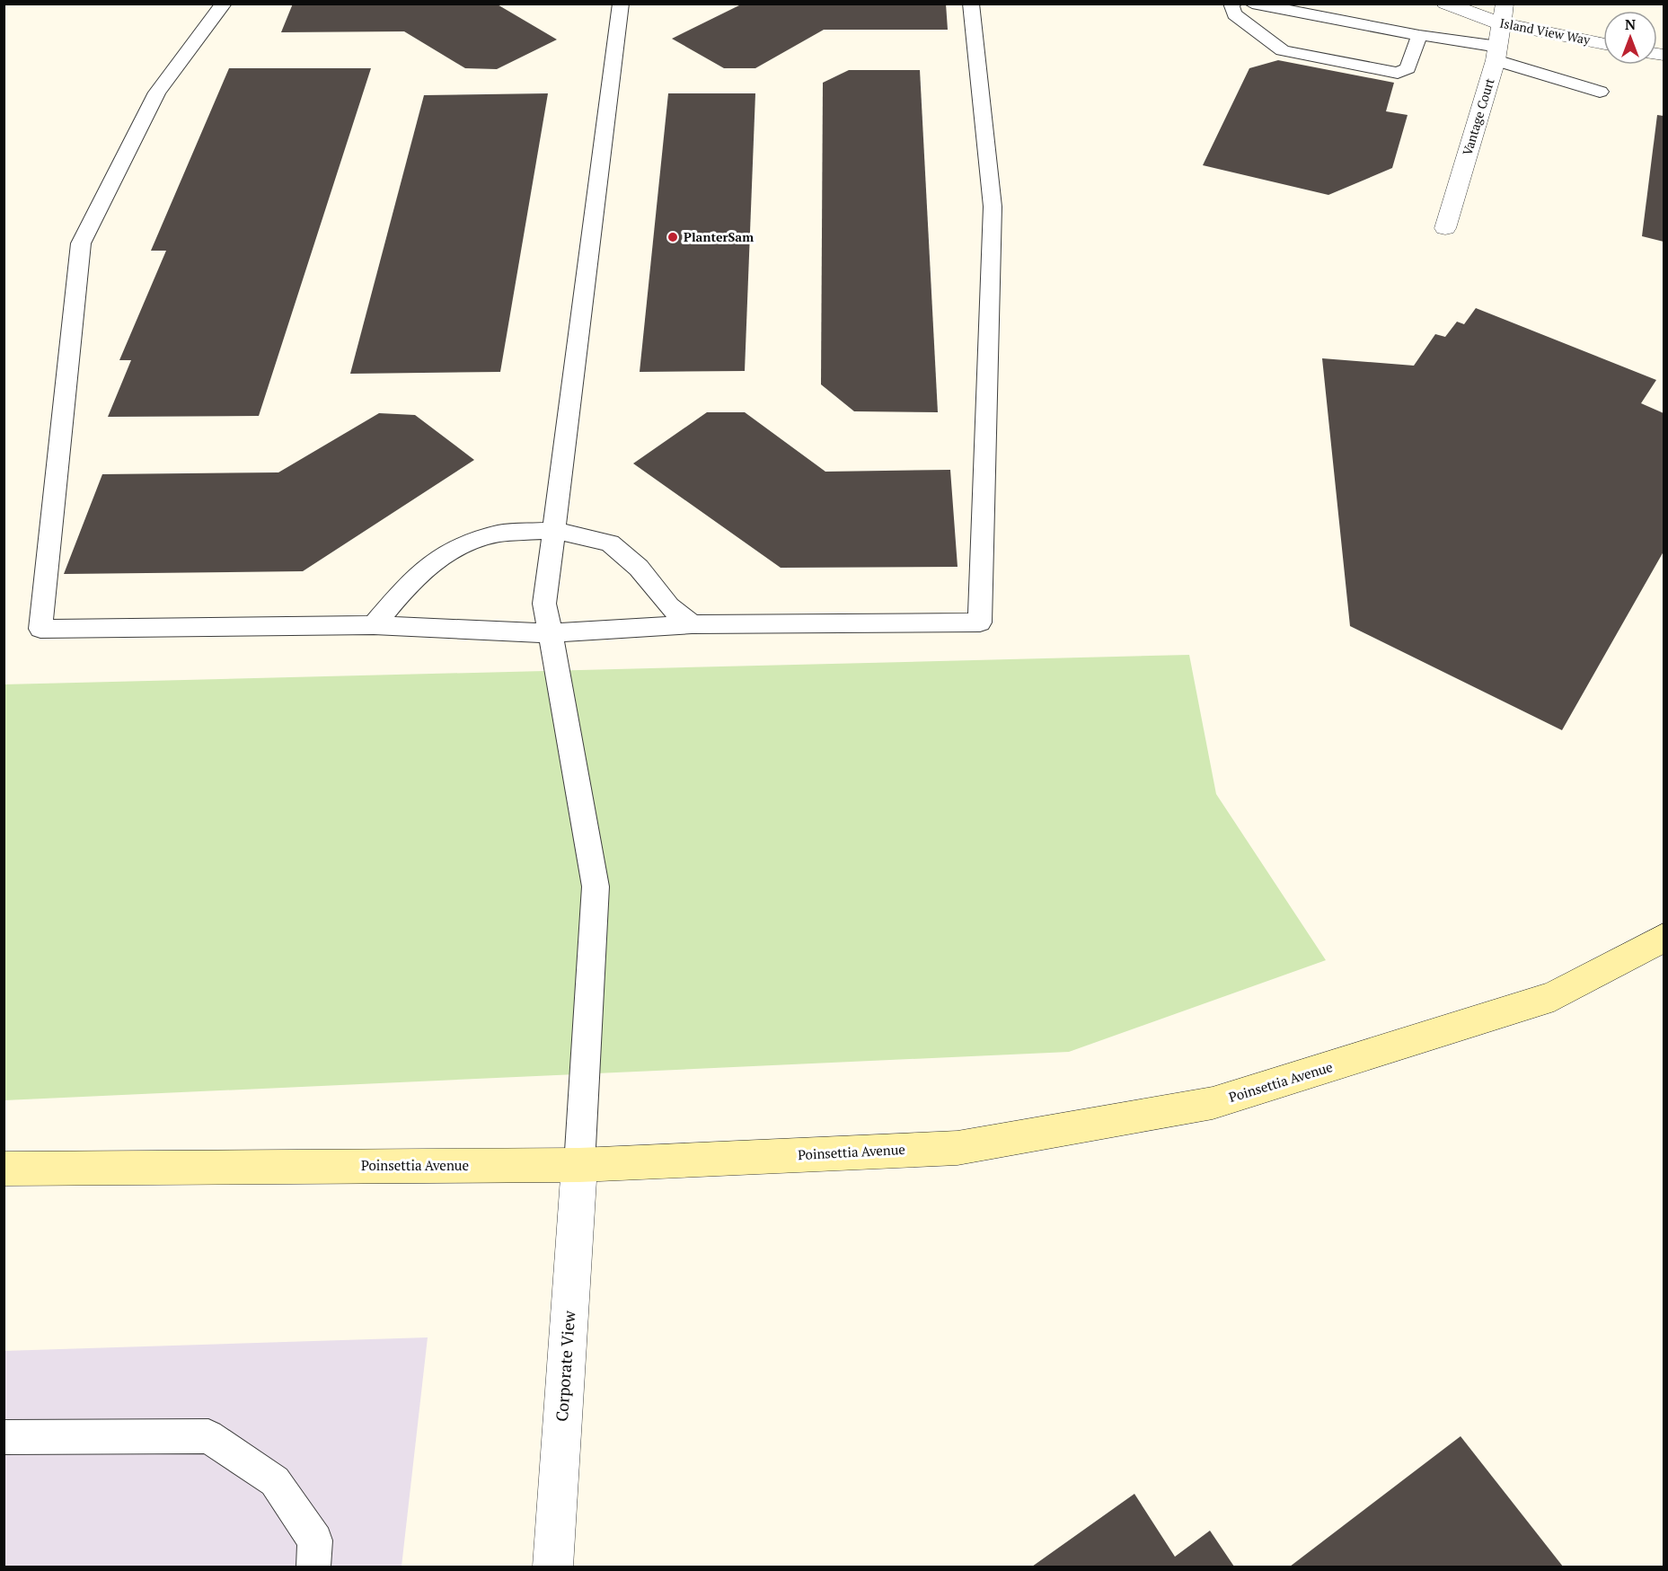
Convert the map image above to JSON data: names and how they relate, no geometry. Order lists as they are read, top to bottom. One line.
{"streets":{"main road":["Poinsettia Avenue"],"street":["Island View Way","Vantage Court","Corporate View"]},"crossings":[["Island View Way","Vantage Court"],["Poinsettia Avenue","Corporate View"]],"places":["PlanterSam"],"north":"top"}
